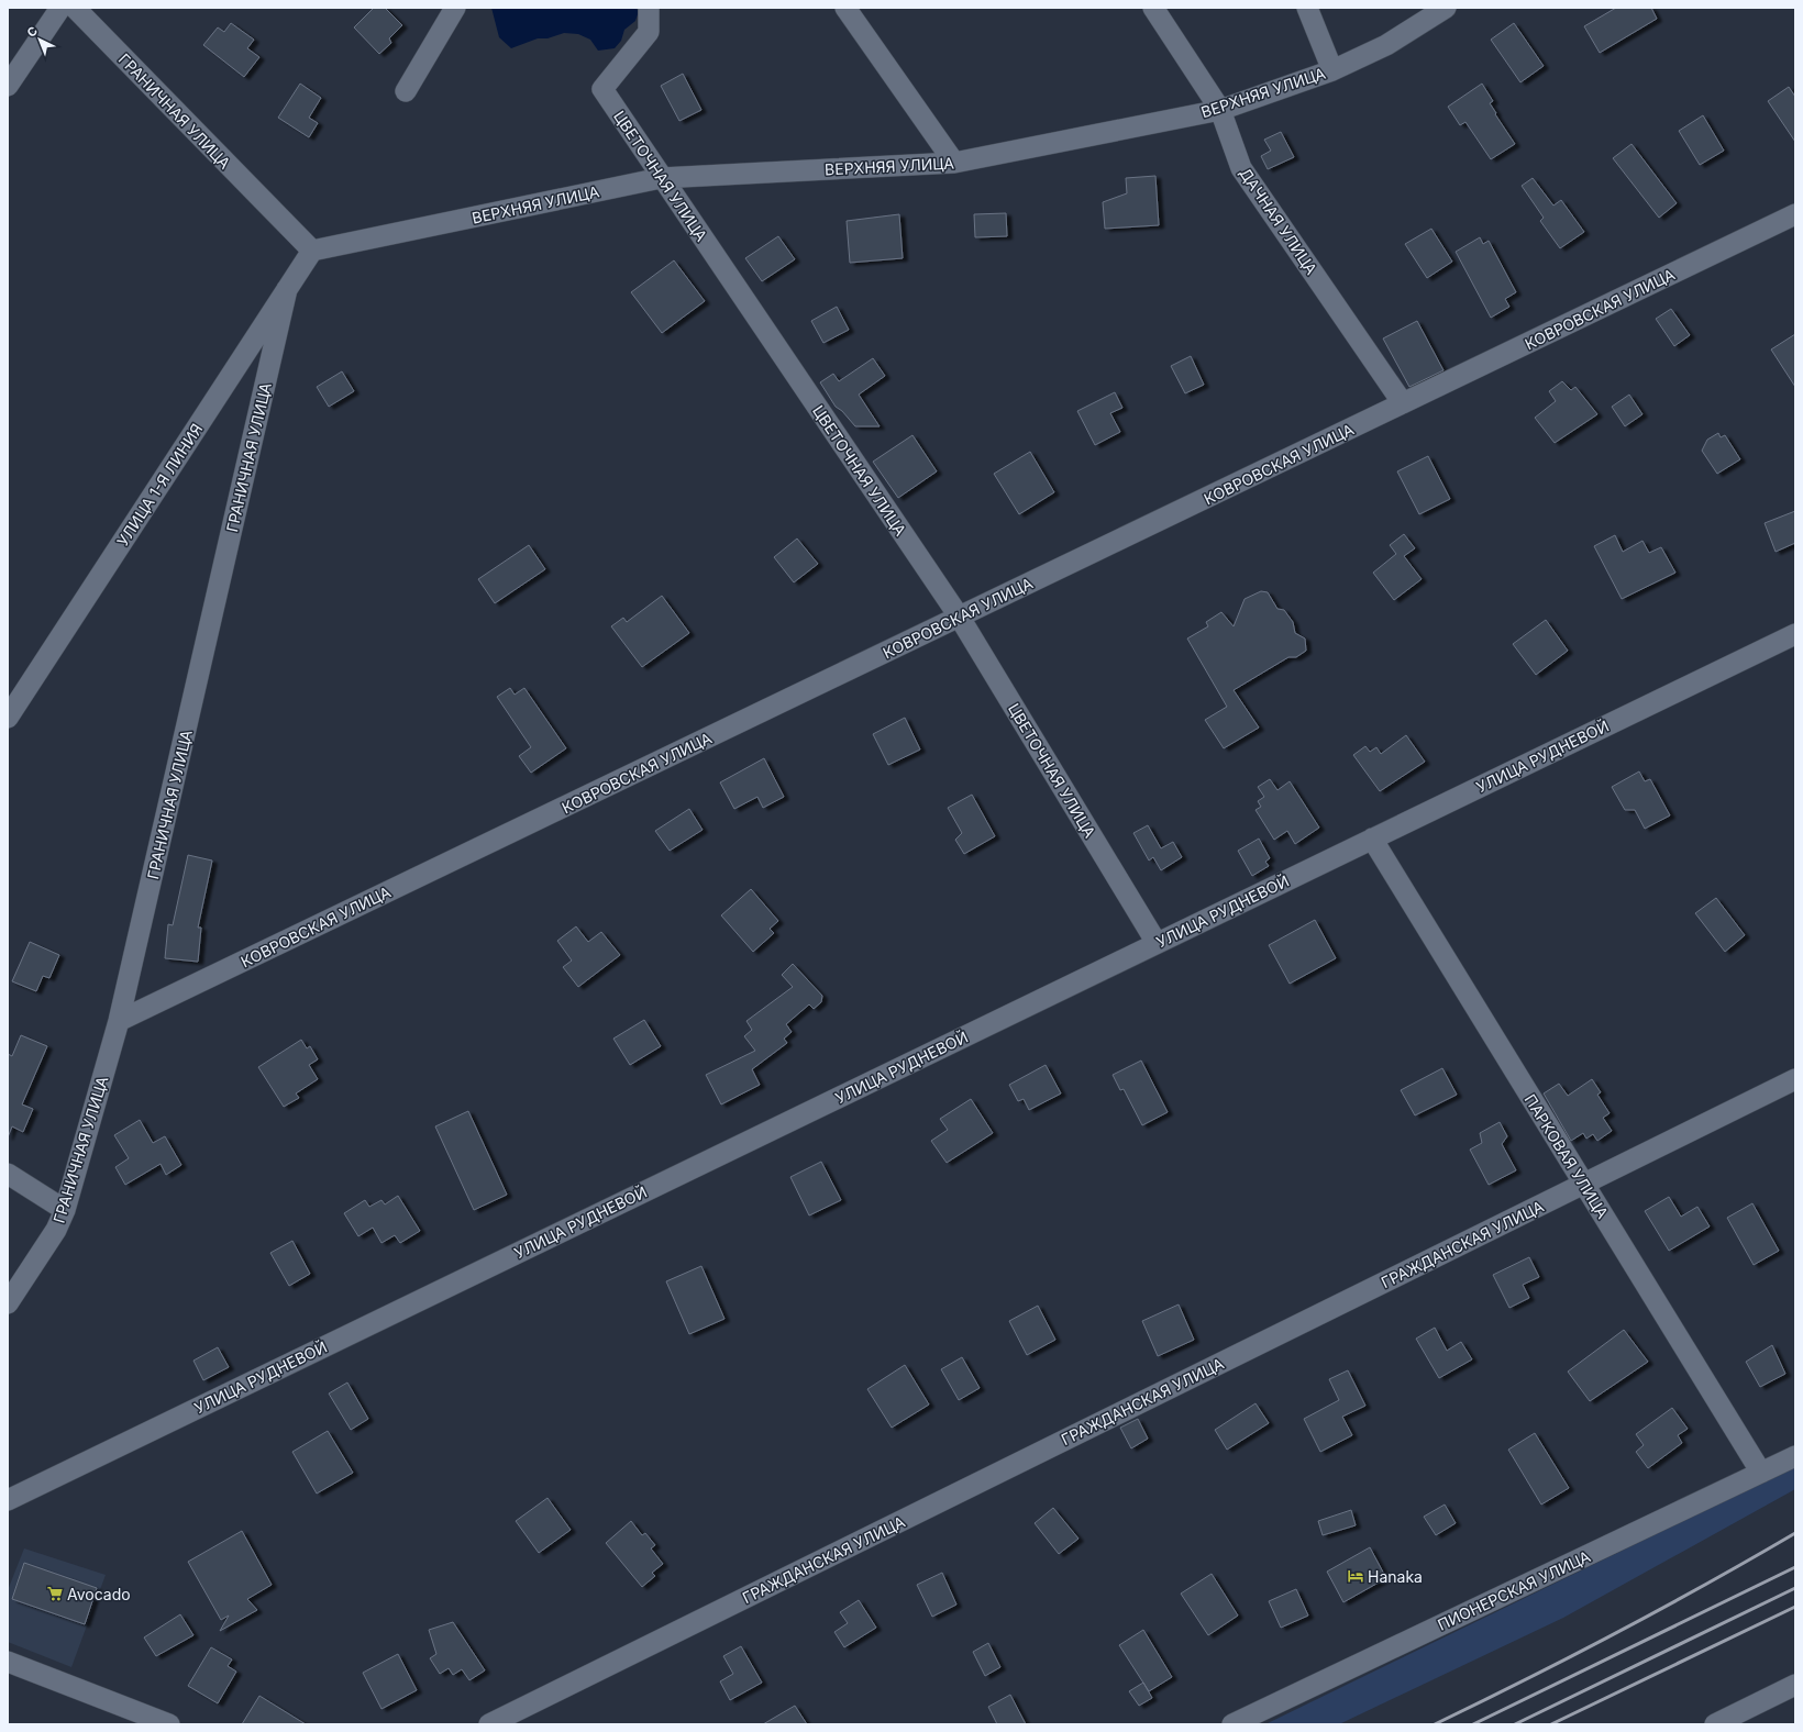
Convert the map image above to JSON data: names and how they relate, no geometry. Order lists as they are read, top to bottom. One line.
{"streets":{"street":["ВЕРХНЯЯ УЛИЦА","ГРАНИЧНАЯ УЛИЦА","ЦВЕТОЧНАЯ УЛИЦА","ДАЧНАЯ УЛИЦА","КОВРОВСКАЯ УЛИЦА","УЛИЦА 1-Я ЛИНИЯ","УЛИЦА РУДНЕВОЙ","ПАРКОВАЯ УЛИЦА","ГРАЖДАНСКАЯ УЛИЦА","ПИОНЕРСКАЯ УЛИЦА"]},"crossings":[["ВЕРХНЯЯ УЛИЦА","ГРАНИЧНАЯ УЛИЦА"],["ВЕРХНЯЯ УЛИЦА","ЦВЕТОЧНАЯ УЛИЦА"],["ВЕРХНЯЯ УЛИЦА","ДАЧНАЯ УЛИЦА"],["ВЕРХНЯЯ УЛИЦА","УЛИЦА 1-Я ЛИНИЯ"],["ГРАНИЧНАЯ УЛИЦА","КОВРОВСКАЯ УЛИЦА"],["ГРАНИЧНАЯ УЛИЦА","УЛИЦА 1-Я ЛИНИЯ"],["ЦВЕТОЧНАЯ УЛИЦА","КОВРОВСКАЯ УЛИЦА"],["ЦВЕТОЧНАЯ УЛИЦА","УЛИЦА РУДНЕВОЙ"],["ДАЧНАЯ УЛИЦА","КОВРОВСКАЯ УЛИЦА"],["УЛИЦА РУДНЕВОЙ","ПАРКОВАЯ УЛИЦА"],["ПАРКОВАЯ УЛИЦА","ГРАЖДАНСКАЯ УЛИЦА"],["ПАРКОВАЯ УЛИЦА","ПИОНЕРСКАЯ УЛИЦА"]],"places":{"hotel":["Hanaka"],"supermarket":["Avocado"]},"north":"top left"}
